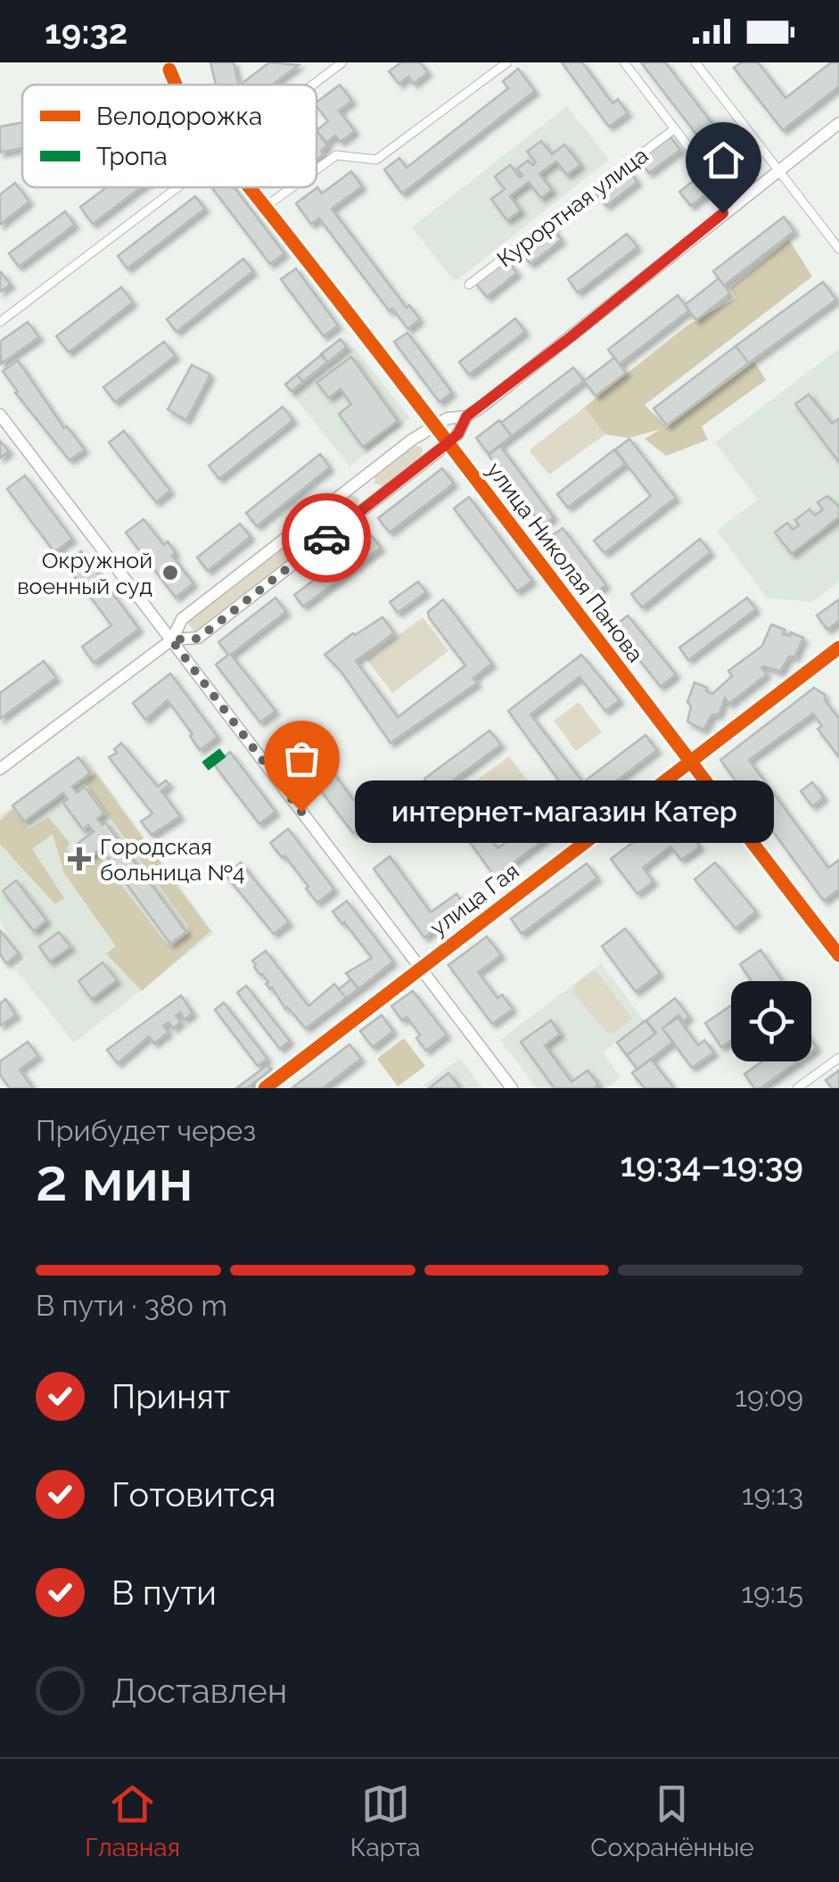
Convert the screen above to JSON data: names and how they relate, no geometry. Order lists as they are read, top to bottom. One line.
{"streets":{"street":["Курортная улица","улица Николая Панова","улица Гая"]},"crossings":[["улица Николая Панова","улица Гая"]],"places":{"other":["Окружной военный суд","интернет-магазин Катер"],"health":["Городская больница №4"]},"legend":["Велодорожка","Тропа"],"page":{"status":"19:32","bubble":"интернет-магазин Катер","heading":["2 мин","Прибудет через","19:34–19:39"],"bar":"В пути · 380 m","list":[["Принят","19:09"],["Готовится","19:13"],["В пути","19:15"],"Доставлен"],"tabs":["Главная","Карта","Сохранённые"]}}
